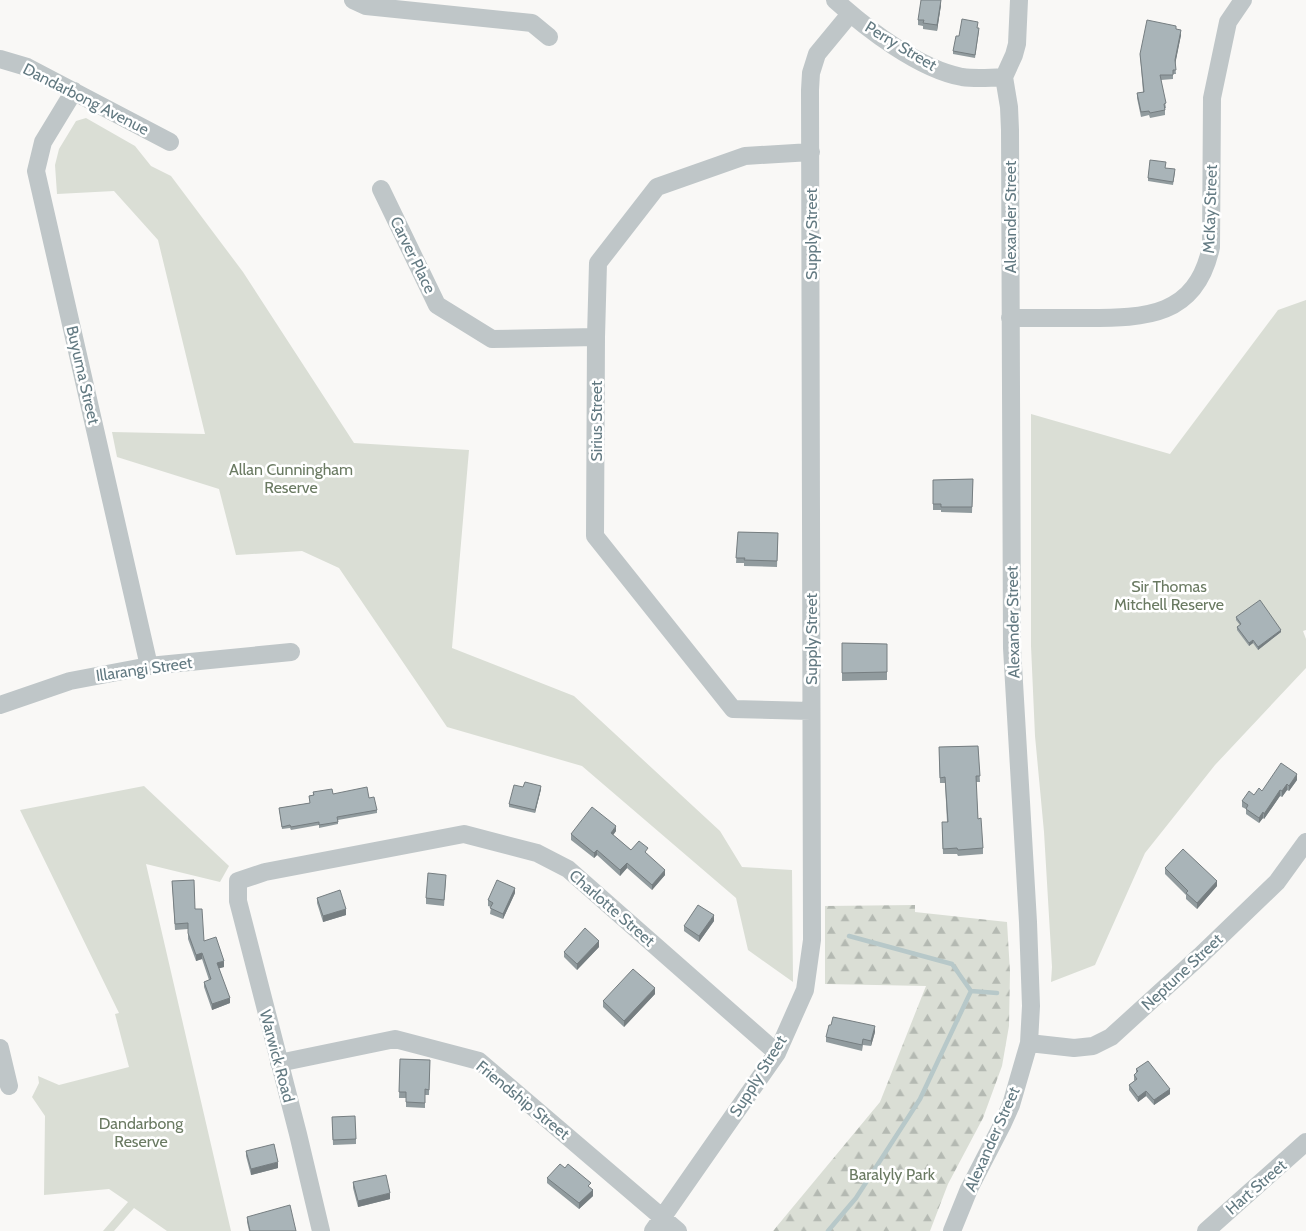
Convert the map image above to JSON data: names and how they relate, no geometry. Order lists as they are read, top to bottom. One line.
{"streets":{"street":["Perry Street","Dandarbong Avenue","McKay Street","Alexander Street","Supply Street","Carver Place","Buyuma Street","Sirius Street","Illarangi Street","Charlotte Street","Neptune Street","Warwick Road","Friendship Street","Hart Street"]},"crossings":[["Perry Street","Alexander Street"],["Perry Street","Supply Street"],["Dandarbong Avenue","Buyuma Street"],["McKay Street","Alexander Street"],["Alexander Street","Neptune Street"],["Supply Street","Sirius Street"],["Supply Street","Charlotte Street"],["Supply Street","Friendship Street"],["Carver Place","Sirius Street"],["Buyuma Street","Illarangi Street"],["Charlotte Street","Warwick Road"],["Warwick Road","Friendship Street"]],"parks":["Allan Cunningham Reserve","Sir Thomas Mitchell Reserve","Dandarbong Reserve","Baralyly Park"]}
